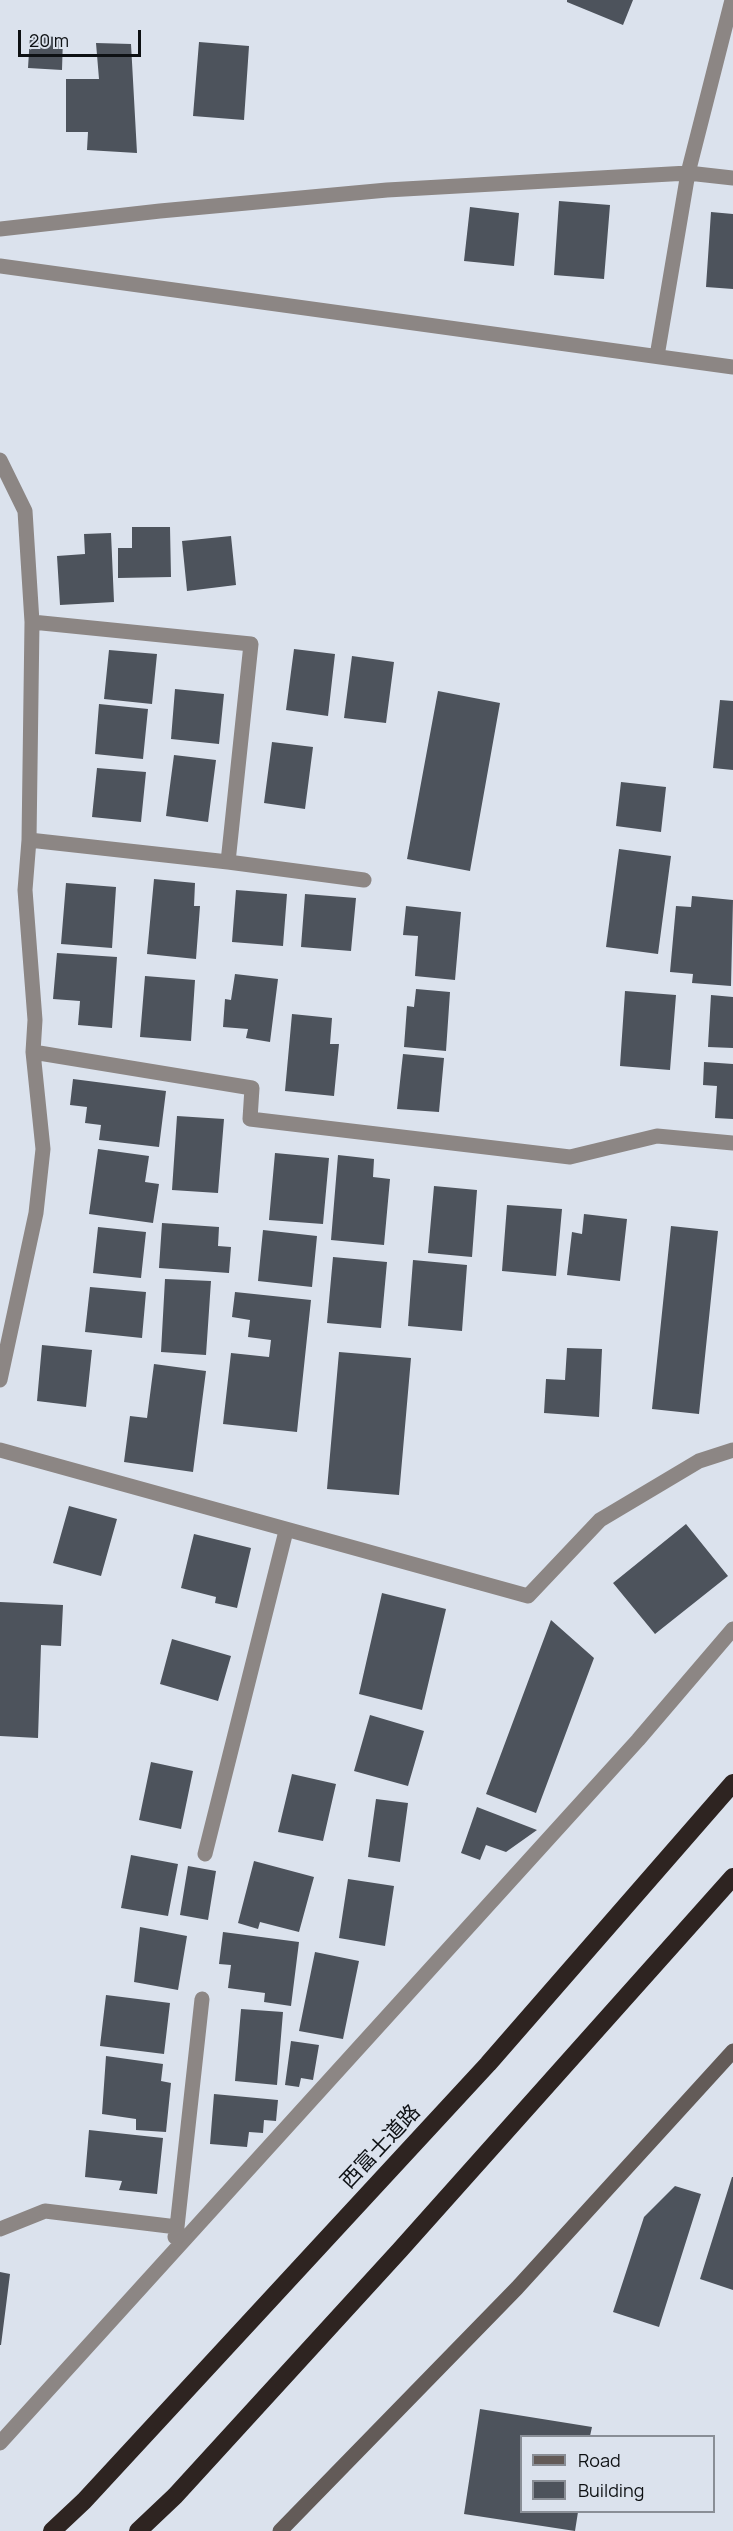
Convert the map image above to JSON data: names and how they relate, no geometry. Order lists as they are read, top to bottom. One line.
{"streets":{"highway":["西富士道路"]},"legend":["Road","Building"],"scale_bar":"20 m"}
